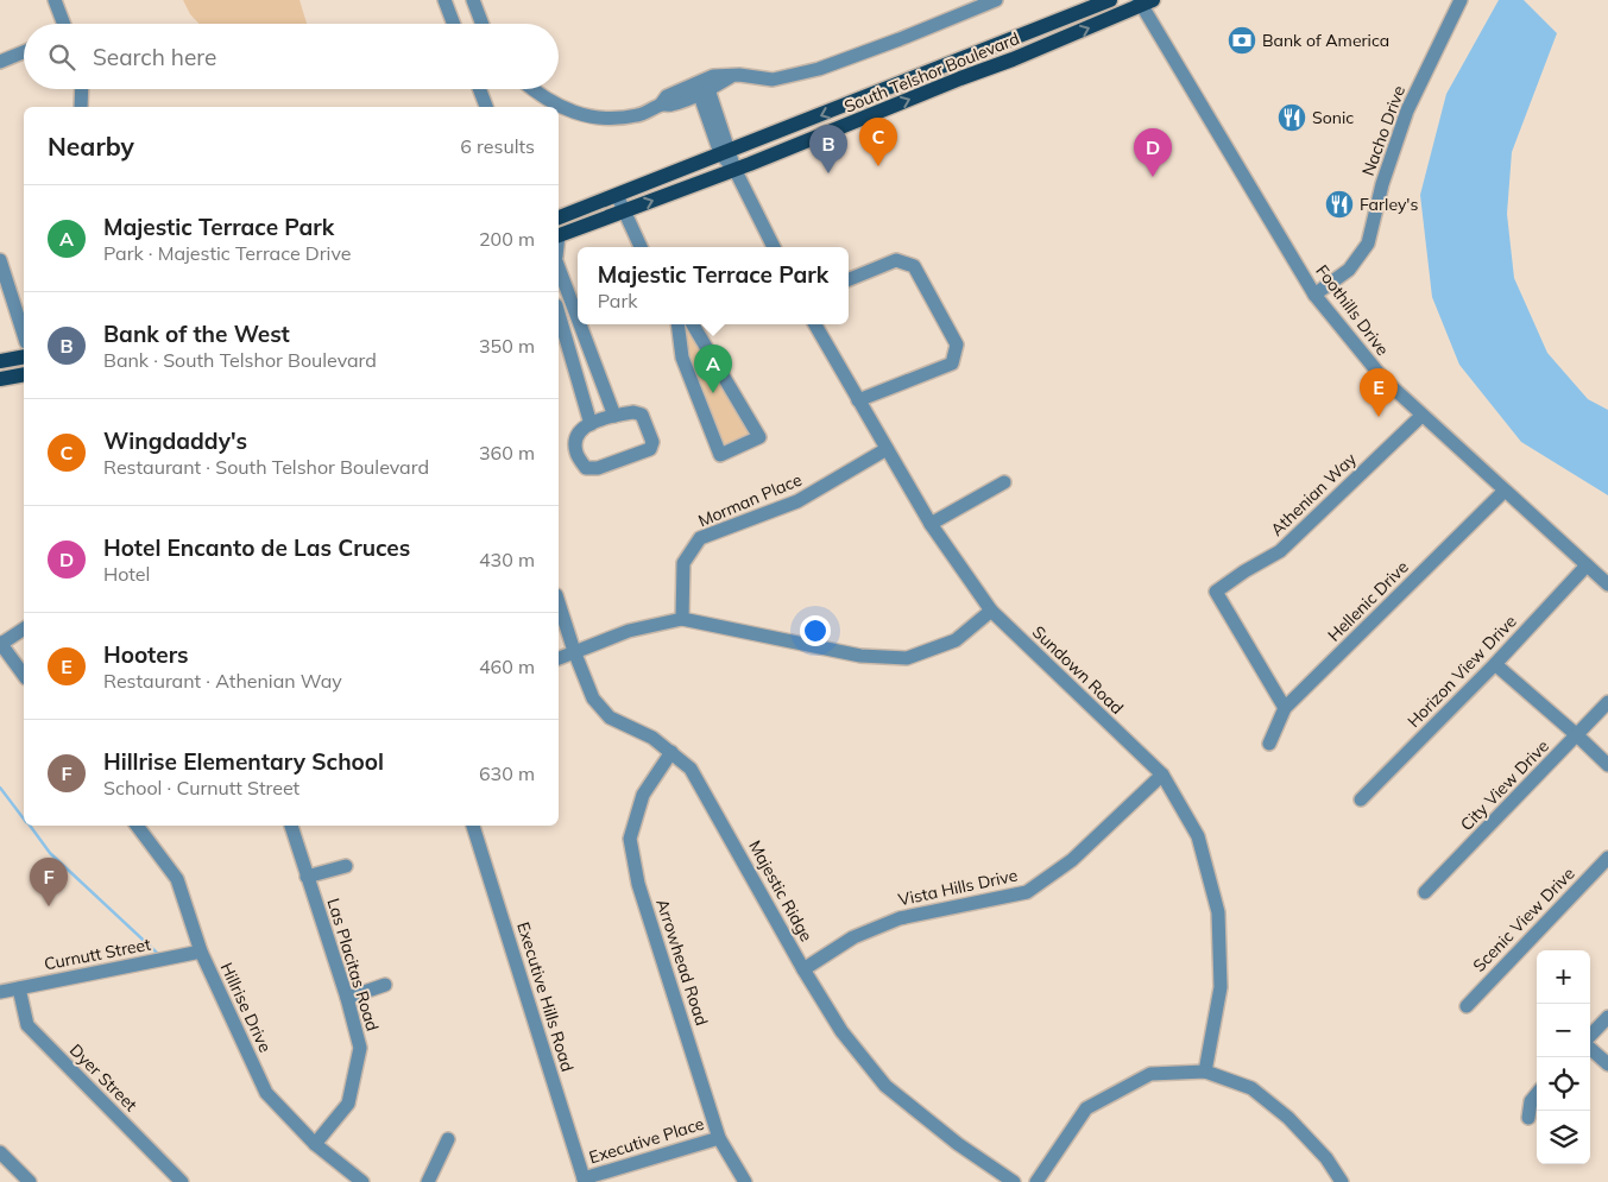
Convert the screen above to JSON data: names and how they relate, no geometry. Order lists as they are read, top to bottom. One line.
{"streets":{"main road":["South Telshor Boulevard"],"street":["Nacho Drive","Foothills Drive","Athenian Way","Morman Place","Hellenic Drive","Sundown Road","Horizon View Drive","City View Drive","Vista Hills Drive","Majestic Ridge","Scenic View Drive","Curnutt Street","Arrowhead Road","Las Placitas Road","Executive Hills Road","Hillrise Drive","Dyer Street","Executive Place"]},"crossings":[["South Telshor Boulevard","Foothills Drive"],["Nacho Drive","Foothills Drive"],["Foothills Drive","Athenian Way"],["Foothills Drive","Hellenic Drive"],["Foothills Drive","Horizon View Drive"],["Athenian Way","Hellenic Drive"],["Morman Place","Sundown Road"],["Sundown Road","Vista Hills Drive"],["Vista Hills Drive","Majestic Ridge"],["Majestic Ridge","Arrowhead Road"],["Curnutt Street","Hillrise Drive"],["Curnutt Street","Dyer Street"],["Arrowhead Road","Executive Place"],["Las Placitas Road","Hillrise Drive"],["Executive Hills Road","Executive Place"]],"places":{"bank":["Bank of America"],"restaurant":["Sonic","Farley's"]},"page":{"search":"Search here","heading":["Nearby","6 results"],"pins":["C","B","D","A","E","F"],"list":[{"mark":"A","name":"Majestic Terrace Park","note":"Park · Majestic Terrace Drive","value":"200 m"},{"mark":"B","name":"Bank of the West","note":"Bank · South Telshor Boulevard","value":"350 m"},{"mark":"C","name":"Wingdaddy's","note":"Restaurant · South Telshor Boulevard","value":"360 m"},{"mark":"D","name":"Hotel Encanto de Las Cruces","note":"Hotel","value":"430 m"},{"mark":"E","name":"Hooters","note":"Restaurant · Athenian Way","value":"460 m"},{"mark":"F","name":"Hillrise Elementary School","note":"School · Curnutt Street","value":"630 m"}],"popup":["Majestic Terrace Park","Park"],"map_buttons":["+","−"]}}
